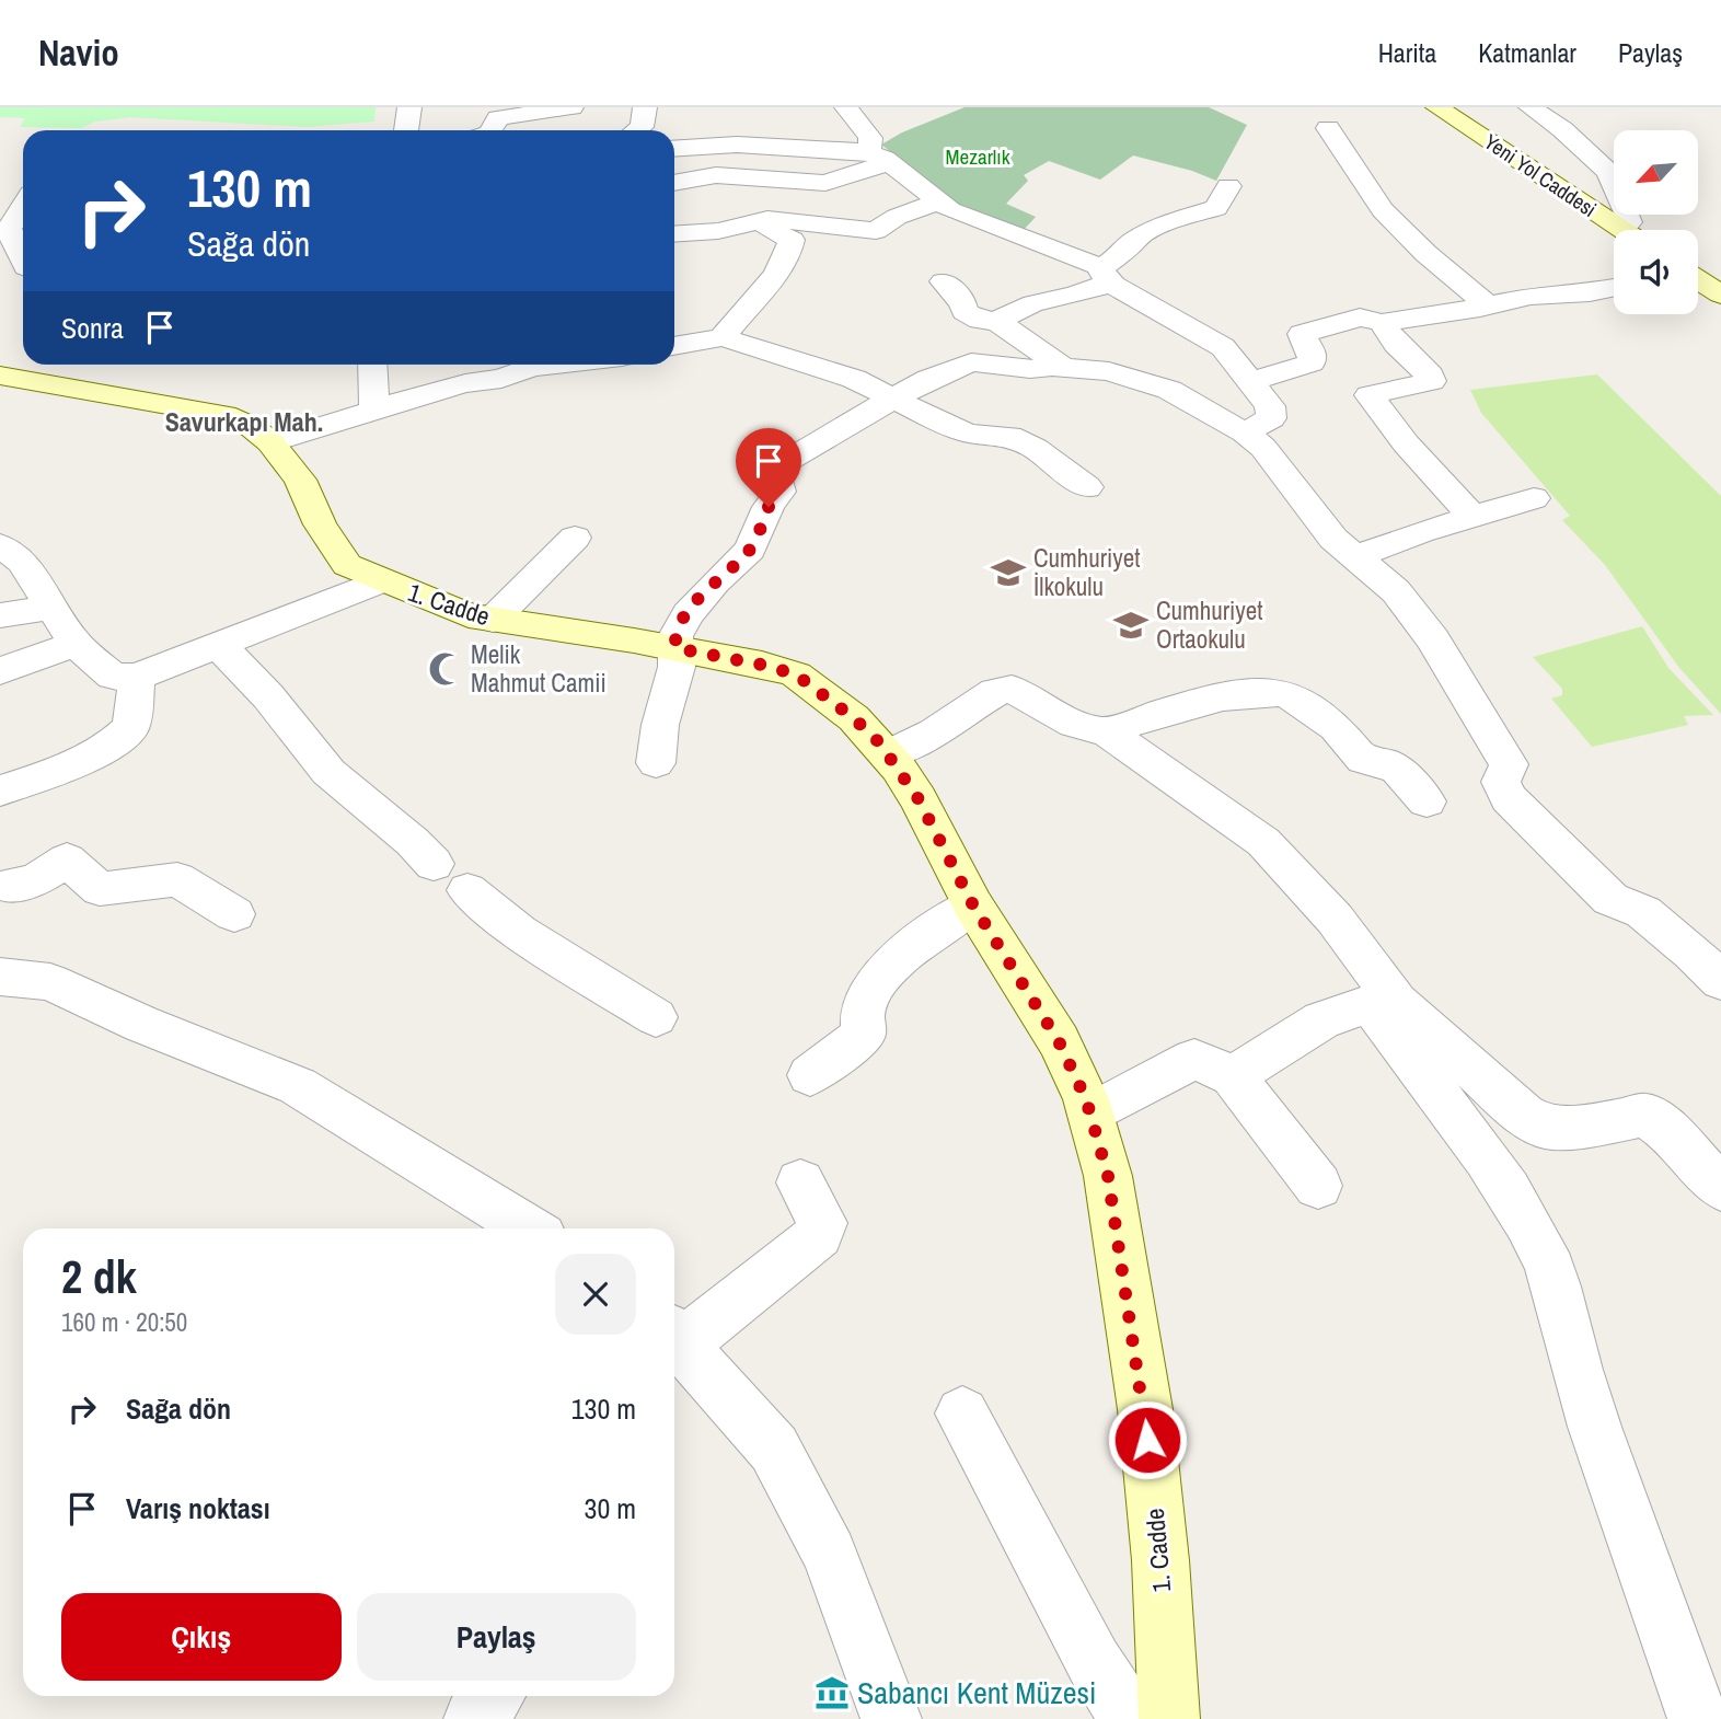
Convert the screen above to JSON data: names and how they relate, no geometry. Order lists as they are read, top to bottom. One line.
{"streets":{"main road":["Yeni Yol Caddesi","1. Cadde"]},"districts":["Savurkapı Mah."],"parks":["Mezarlık"],"places":{"school or university":["Cumhuriyet İlkokulu","Cumhuriyet Ortaokulu"],"mosque":["Melik Mahmut Camii"],"museum":["Sabancı Kent Müzesi"]},"north":"bottom left","page":{"header":"Navio","nav":["Harita","Katmanlar","Paylaş"],"turn":["130 m","Sağa dön"],"then":"Sonra","heading":["2 dk","160 m · 20:50"],"list":[{"name":"Sağa dön","value":"130 m"},{"name":"Varış noktası","value":"30 m"}],"buttons":["Çıkış","Paylaş"]}}
